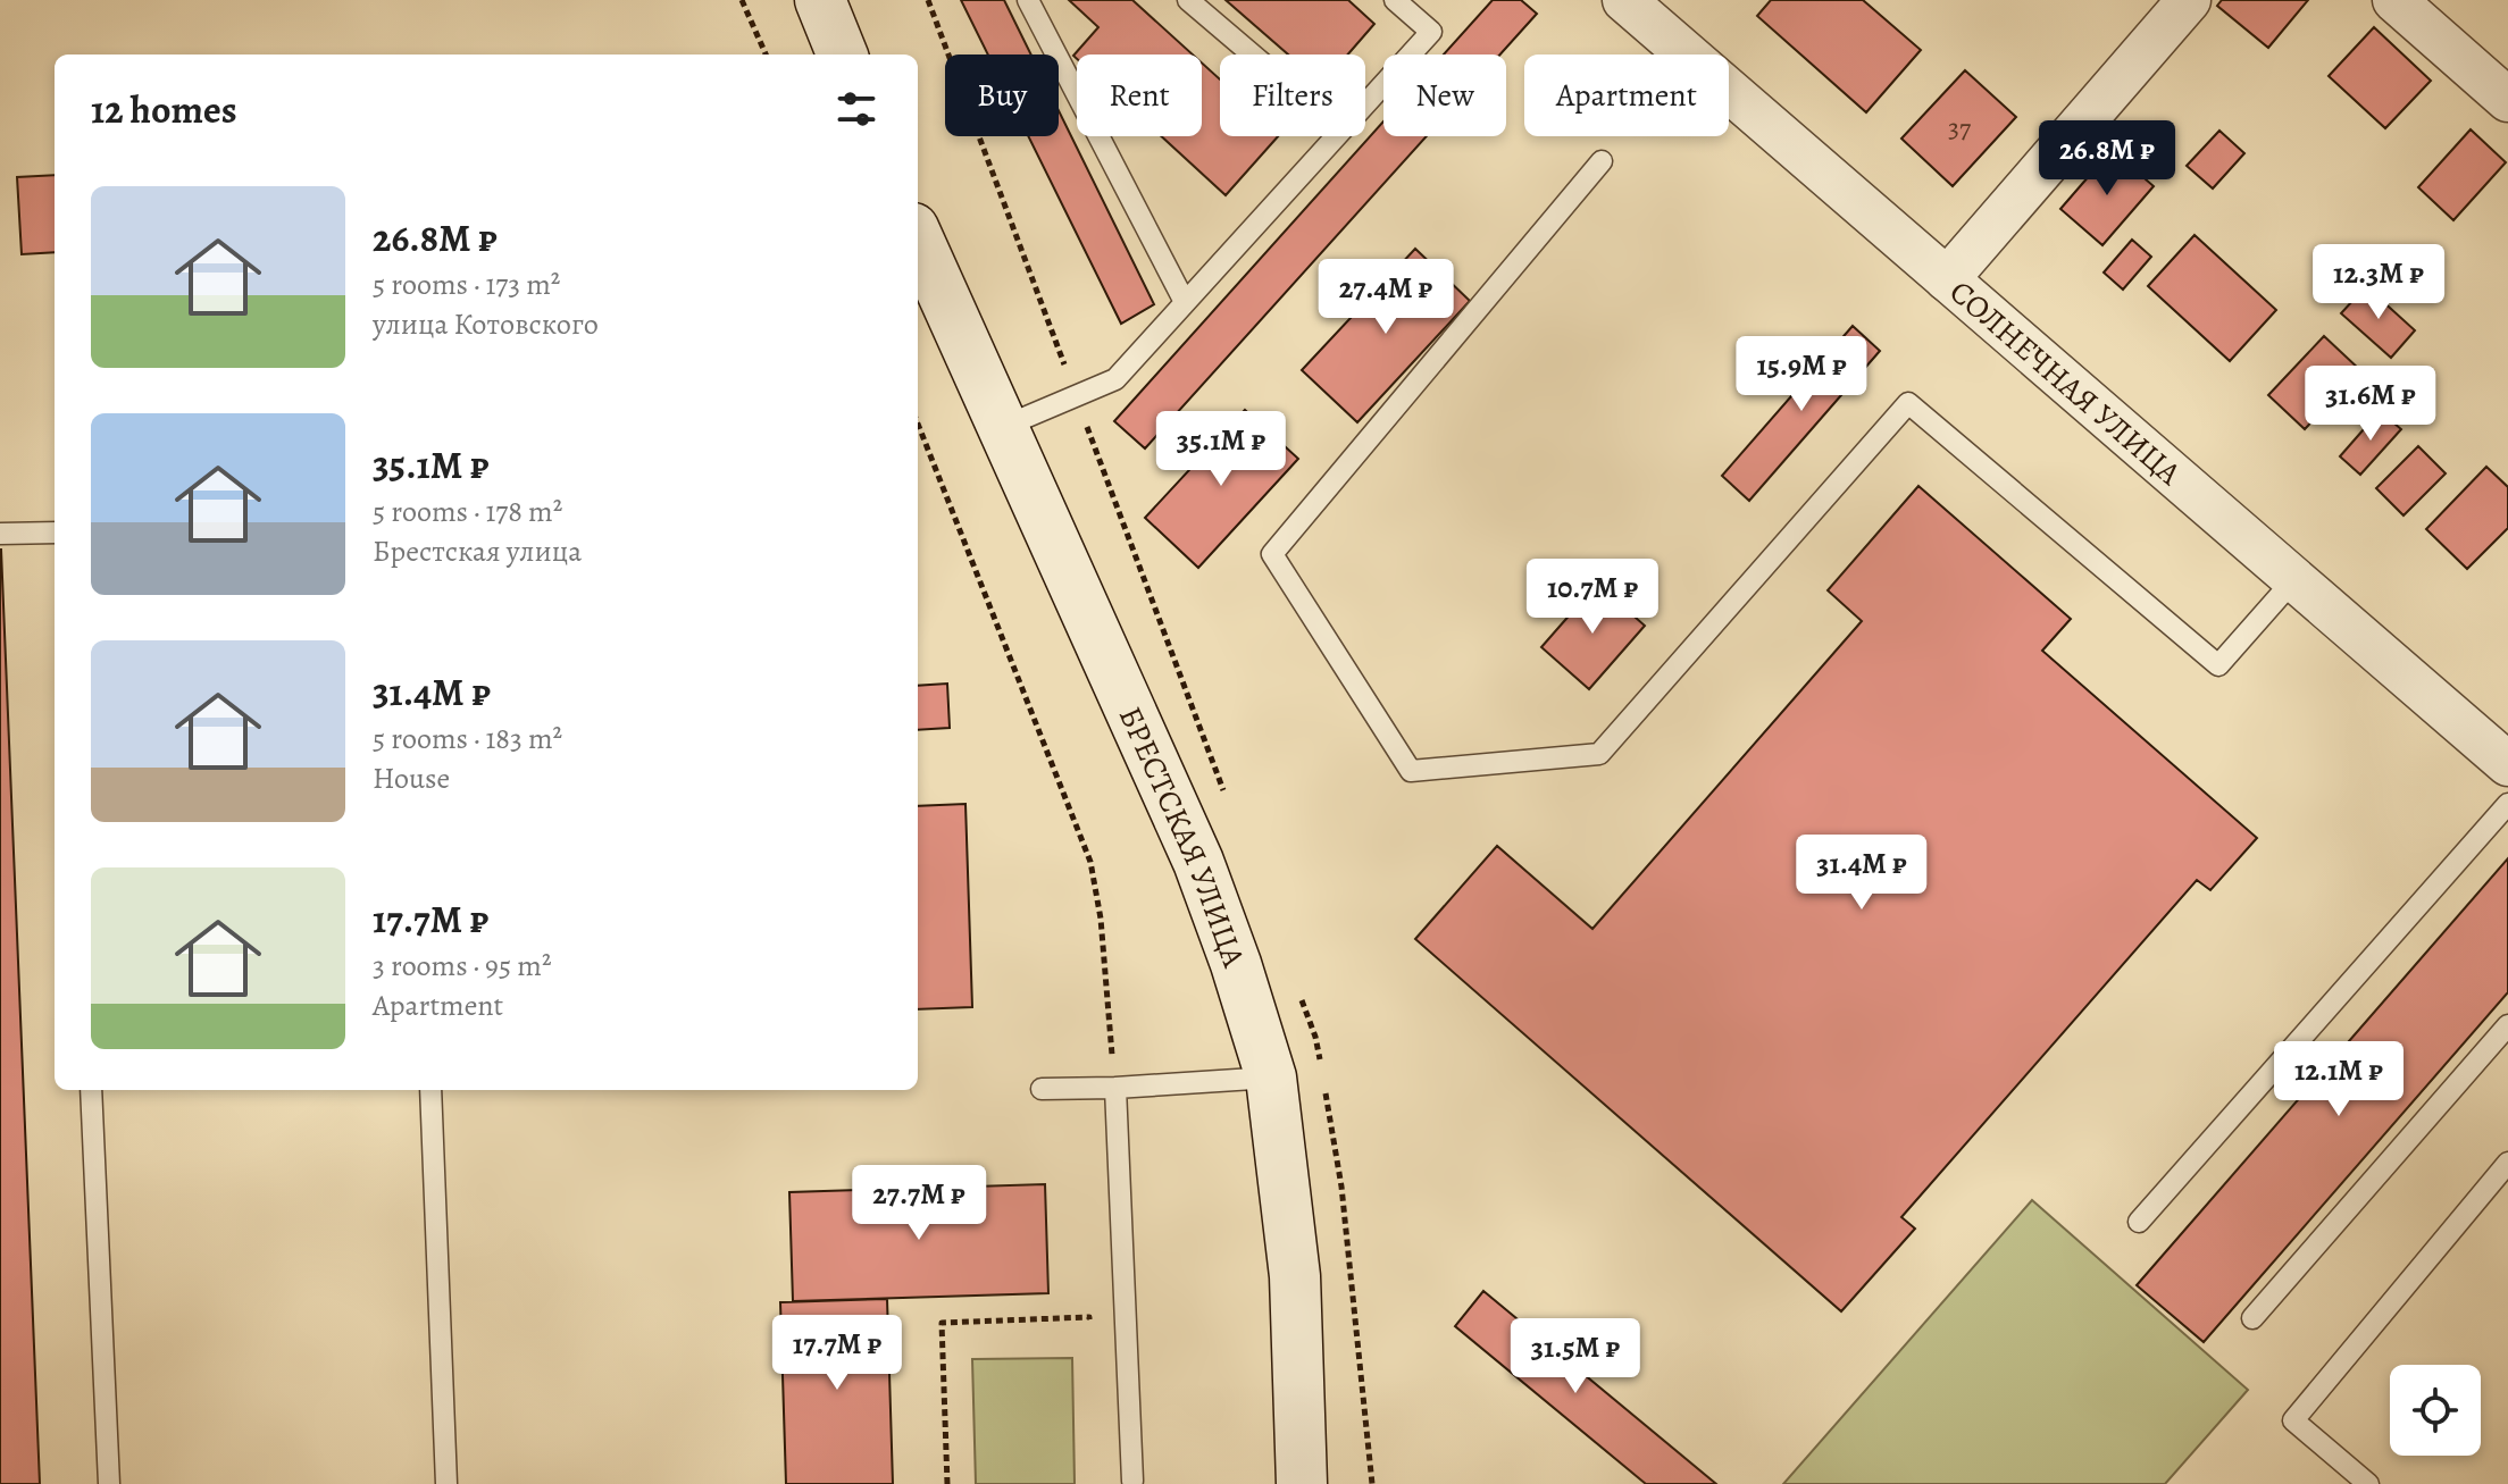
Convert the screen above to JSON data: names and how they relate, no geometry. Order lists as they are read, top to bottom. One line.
{"streets":{"street":["СОЛНЕЧНАЯ УЛИЦА","БРЕСТСКАЯ УЛИЦА"]},"house_numbers":["37"],"page":{"chip":["Buy","Rent","Filters","New","Apartment"],"heading":"12 homes","price":["26.8M ₽","12.3M ₽","27.4M ₽","15.9M ₽","31.6M ₽","35.1M ₽","10.7M ₽","31.4M ₽","12.1M ₽","27.7M ₽","17.7M ₽","31.5M ₽"],"list":[{"name":"26.8M ₽","note":"5 rooms · 173 m² · улица Котовского"},{"name":"35.1M ₽","note":"5 rooms · 178 m² · Брестская улица"},{"name":"31.4M ₽","note":"5 rooms · 183 m² · House"},{"name":"17.7M ₽","note":"3 rooms · 95 m² · Apartment"}]}}
